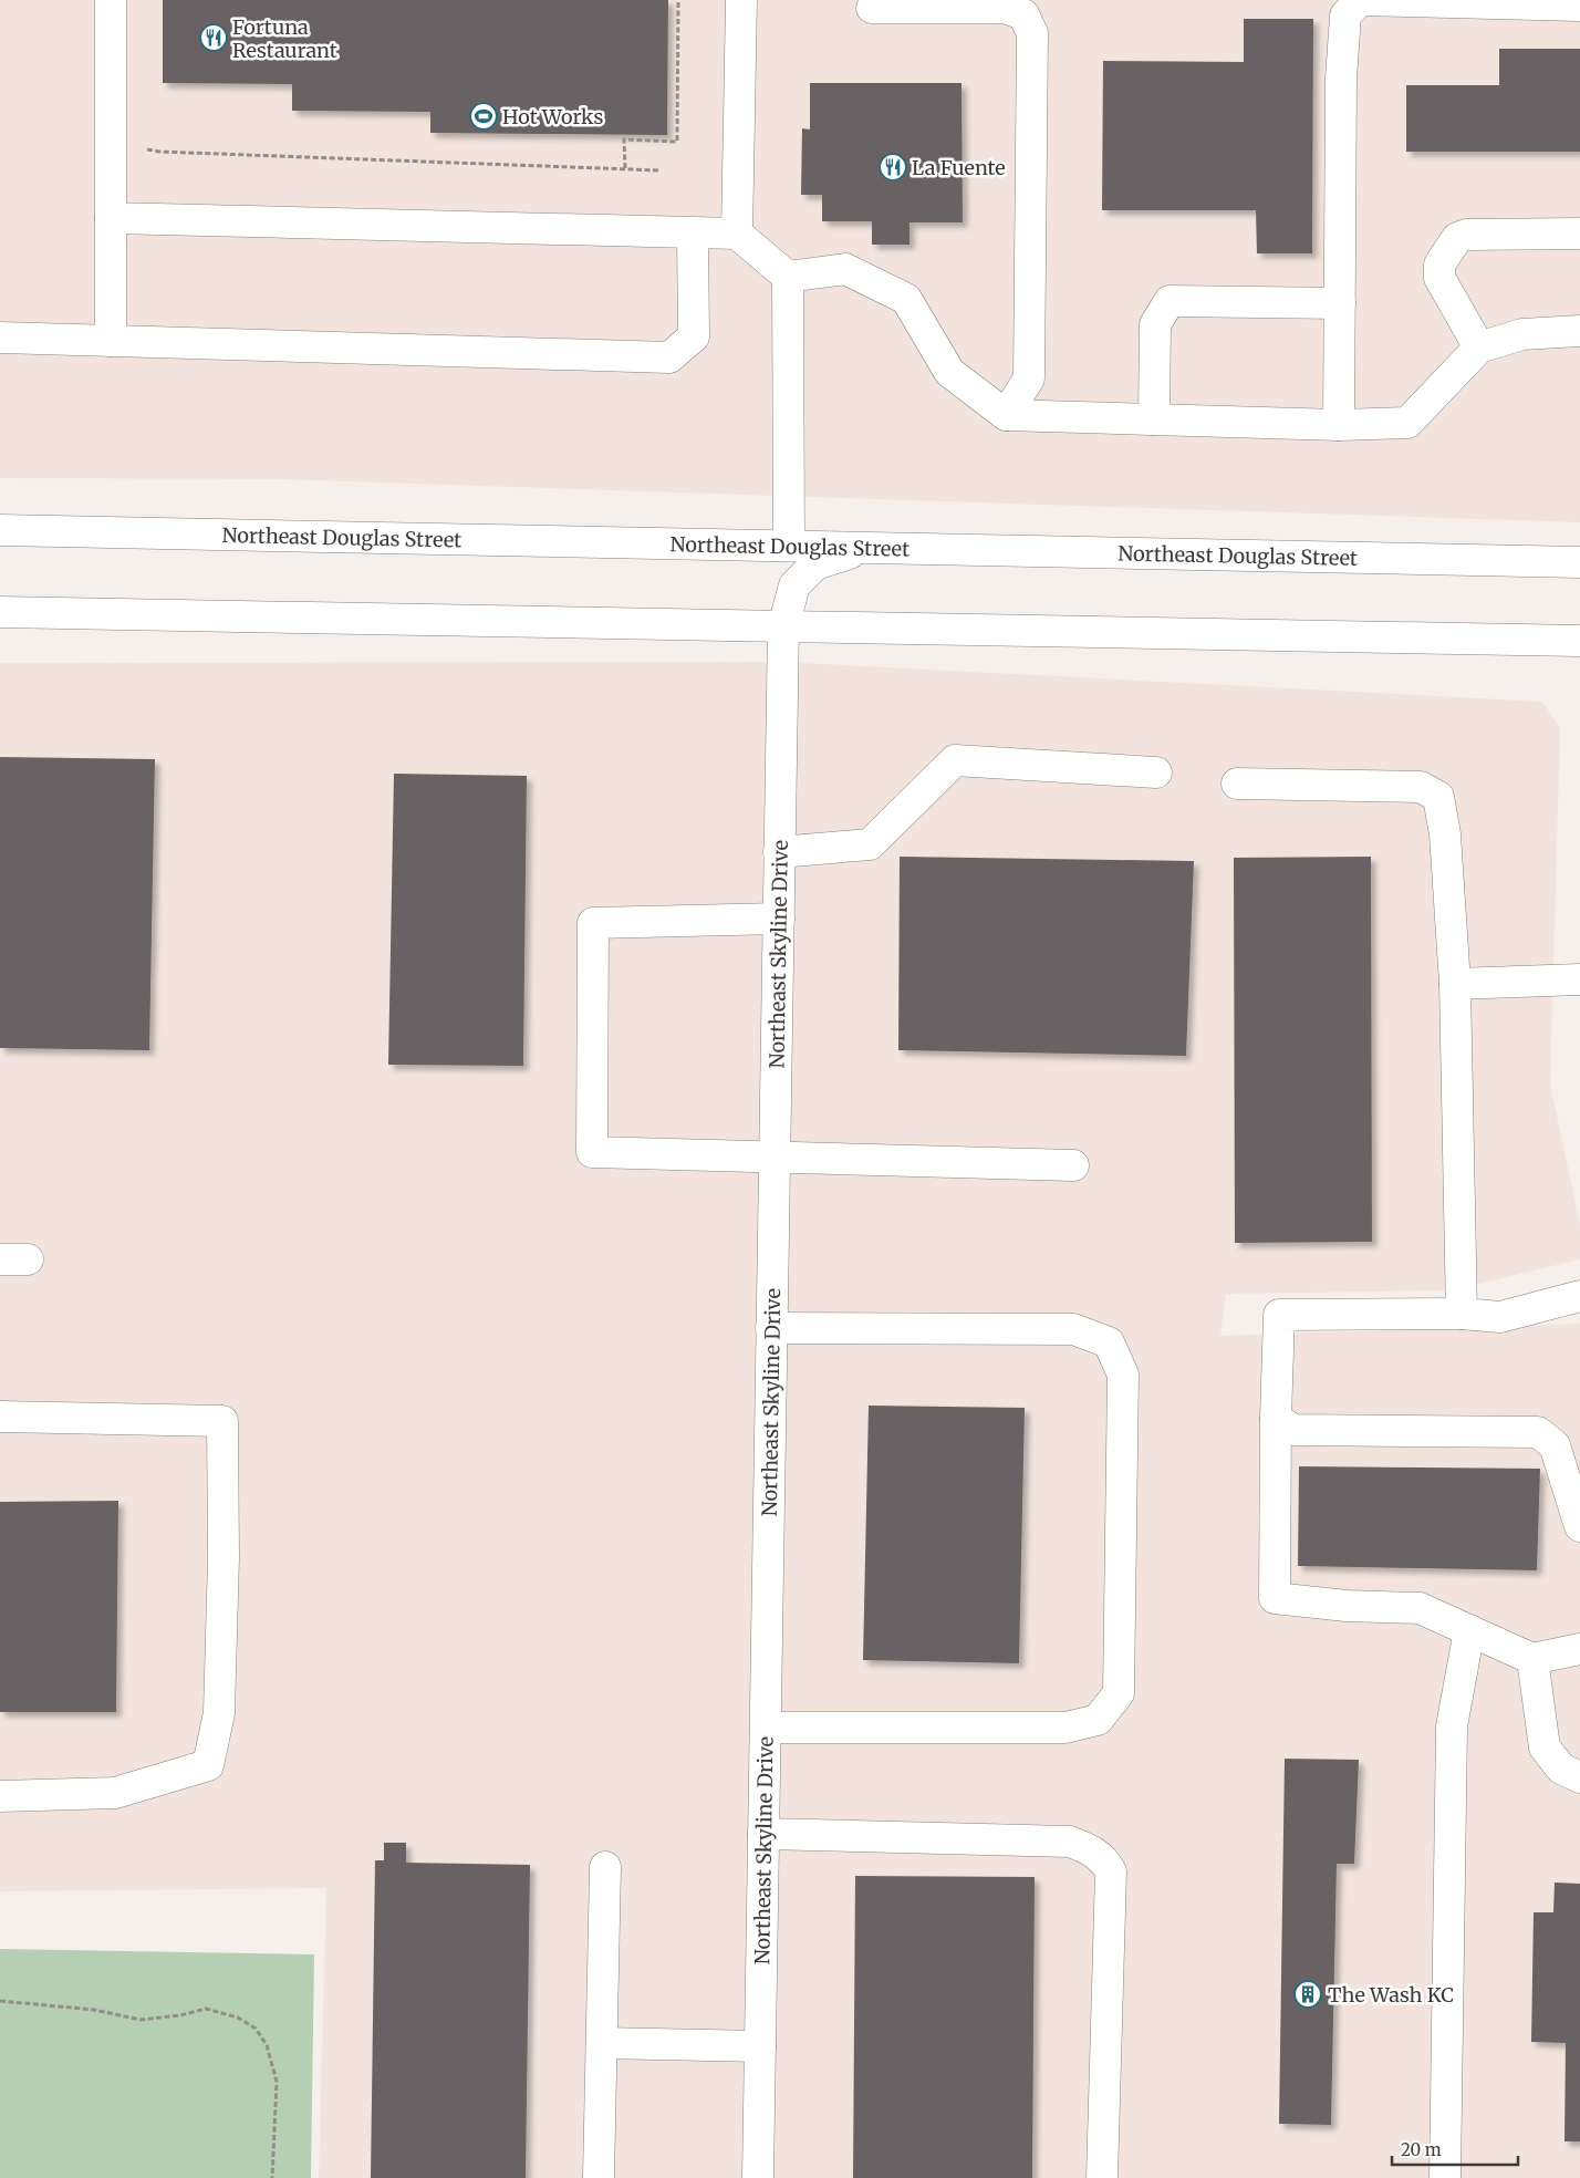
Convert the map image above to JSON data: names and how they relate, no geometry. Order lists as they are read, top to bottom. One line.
{"streets":{"main road":["Northeast Douglas Street","Northeast Skyline Drive"]},"crossings":[["Northeast Douglas Street","Northeast Skyline Drive"]],"places":{"restaurant":["Fortuna Restaurant","La Fuente"],"sports":["Hot Works"],"building":["The Wash KC"]},"scale_bar":"20 m"}
